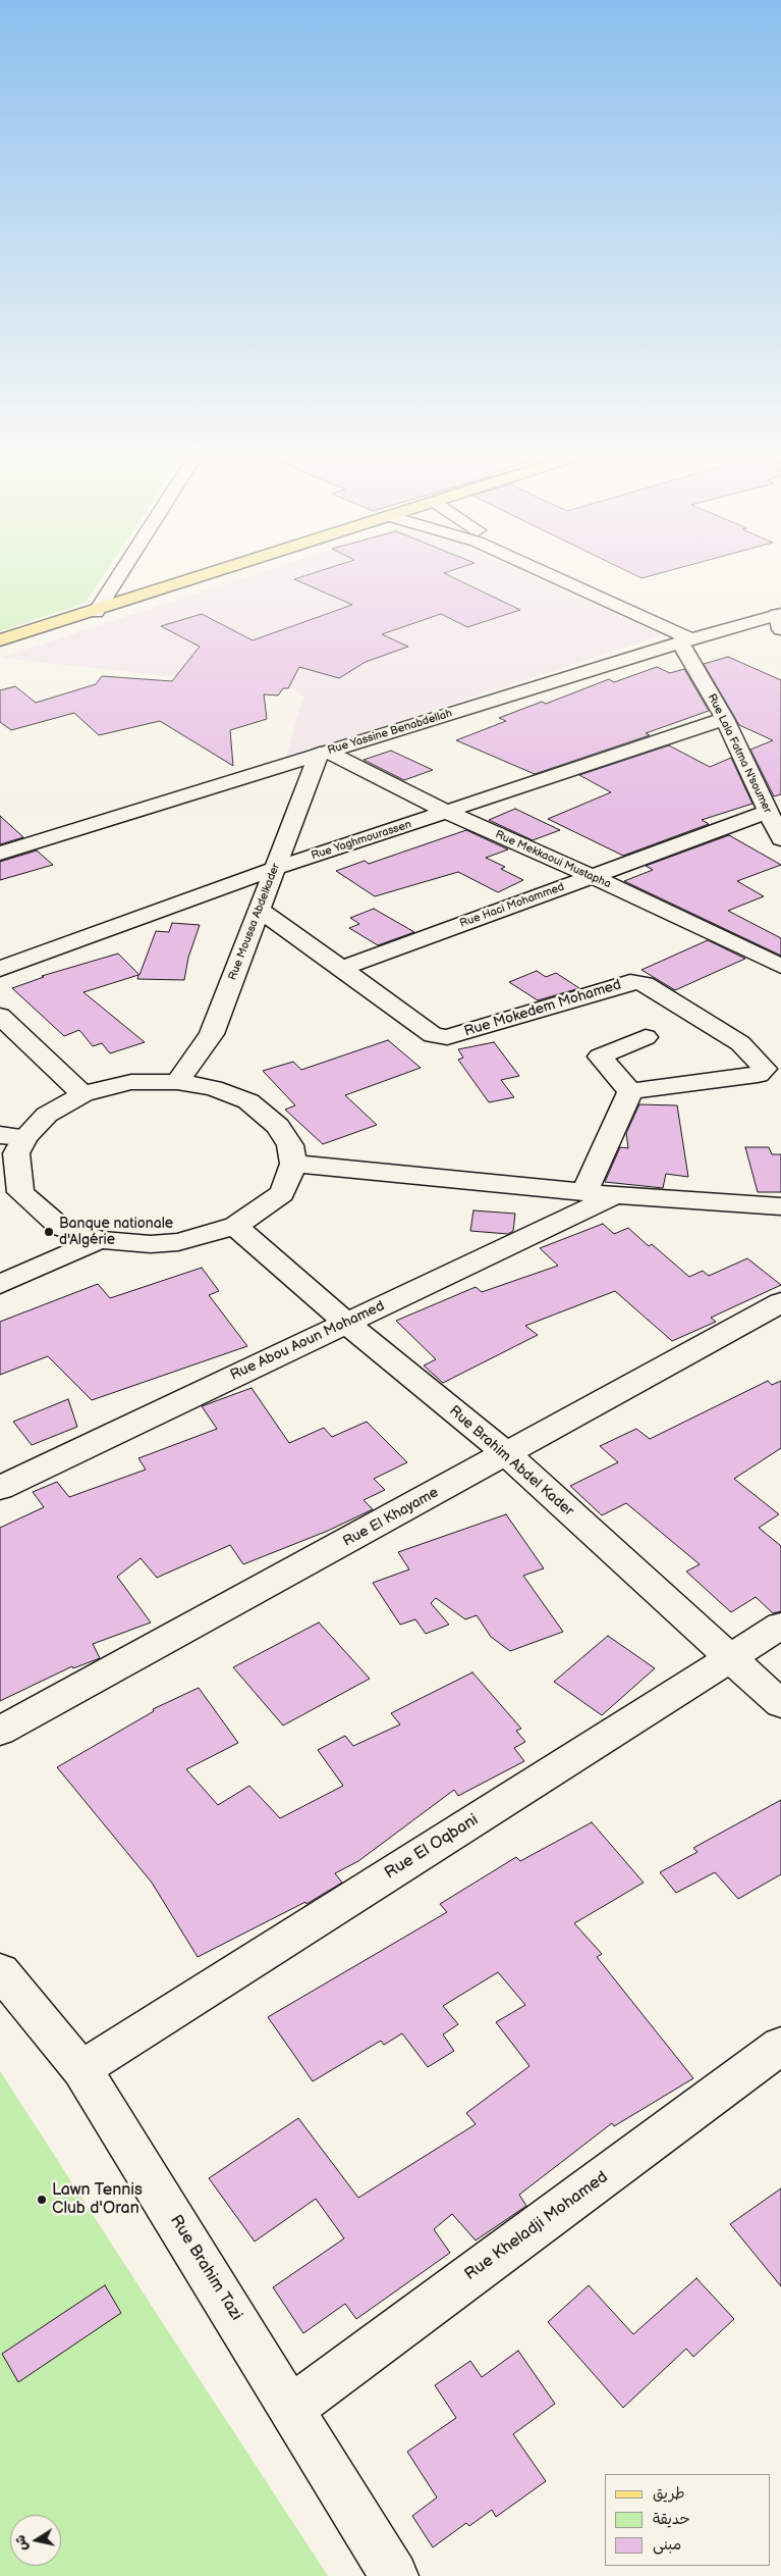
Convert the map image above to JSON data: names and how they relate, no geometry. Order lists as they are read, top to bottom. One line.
{"streets":{"street":["Rue Yassine Benabdellah","Rue Lala Fatma N'soumer","Rue Yaghmourassen","Rue Mekkaoui Mustapha","Rue Haci Mohammed","Rue Moussa Abdelkader","Rue Mokedem Mohamed","Rue Abou Aoun Mohamed","Rue Brahim Abdel Kader","Rue El Khayame","Rue El Oqbani","Rue Kheladji Mohamed","Rue Brahim Tazi"]},"crossings":[["Rue Yassine Benabdellah","Rue Lala Fatma N'soumer"],["Rue Yassine Benabdellah","Rue Mekkaoui Mustapha"],["Rue Yassine Benabdellah","Rue Moussa Abdelkader"],["Rue Lala Fatma N'soumer","Rue Yaghmourassen"],["Rue Lala Fatma N'soumer","Rue Haci Mohammed"],["Rue Yaghmourassen","Rue Mekkaoui Mustapha"],["Rue Yaghmourassen","Rue Moussa Abdelkader"],["Rue Mekkaoui Mustapha","Rue Haci Mohammed"],["Rue Mekkaoui Mustapha","Rue Moussa Abdelkader"],["Rue Haci Mohammed","Rue Mokedem Mohamed"],["Rue Moussa Abdelkader","Rue Mokedem Mohamed"],["Rue Abou Aoun Mohamed","Rue Brahim Abdel Kader"],["Rue Brahim Abdel Kader","Rue El Khayame"],["Rue Brahim Abdel Kader","Rue El Oqbani"],["Rue El Oqbani","Rue Brahim Tazi"],["Rue Kheladji Mohamed","Rue Brahim Tazi"]],"places":["Banque nationale d'Algérie","Lawn Tennis Club d'Oran"],"legend":["طريق","حديقة","مبنى"],"north":"left"}
